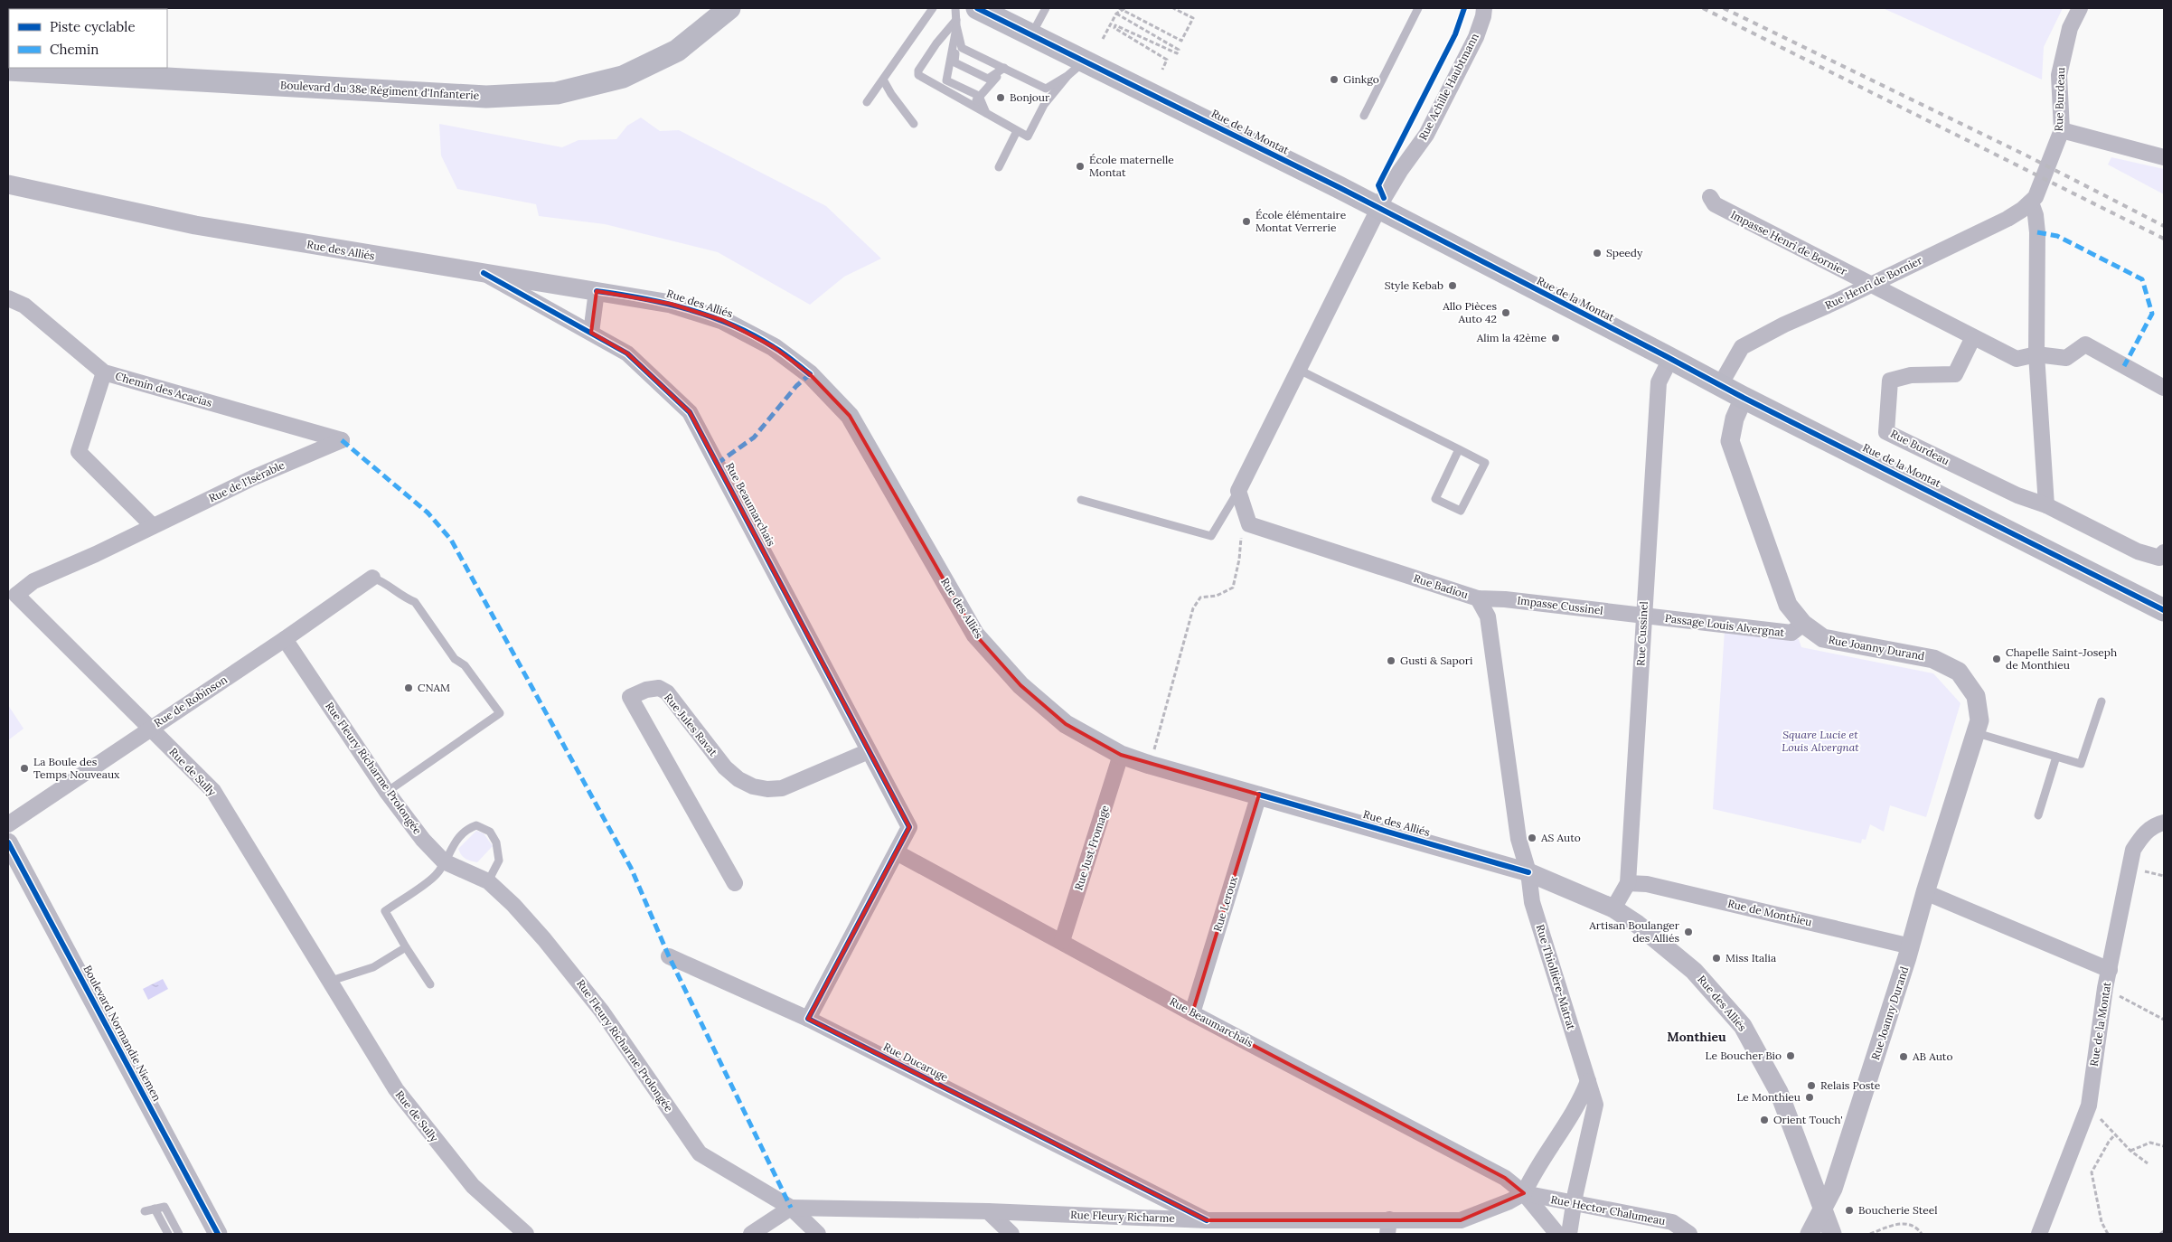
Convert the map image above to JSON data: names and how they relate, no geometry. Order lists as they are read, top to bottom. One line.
{"streets":{"main road":["Boulevard du 38e Régiment d'Infanterie","Rue de la Montat"],"street":["Rue Achille Haubtmann","Rue Burdeau","Impasse Henri de Bornier","Rue des Alliés","Rue Henri de Bornier","Chemin des Acacias","Rue de l'Isérable","Rue Beaumarchais","Rue Badiou","Impasse Cussinel","Passage Louis Alvergnat","Rue Cussinel","Rue Joanny Durand","Rue de Robinson","Rue Jules Ravat","Rue Fleury Richarme Prolongée","Rue de Sully","Rue Just Fromage","Rue Leroux","Rue de Monthieu","Rue Thiollière-Matrat","Boulevard Normandie Niemen","Rue Ducaruge","Rue Hector Chalumeau","Rue Fleury Richarme"]},"crossings":[["Rue Achille Haubtmann","Rue de la Montat"],["Rue Burdeau","Impasse Henri de Bornier"],["Rue Burdeau","Rue Henri de Bornier"],["Rue de la Montat","Rue Henri de Bornier"],["Rue de la Montat","Rue Cussinel"],["Rue de la Montat","Rue Joanny Durand"],["Impasse Henri de Bornier","Rue Henri de Bornier"],["Rue des Alliés","Rue Beaumarchais"],["Rue des Alliés","Rue Badiou"],["Rue des Alliés","Rue Cussinel"],["Rue des Alliés","Rue Joanny Durand"],["Rue des Alliés","Rue Just Fromage"],["Rue des Alliés","Rue Leroux"],["Rue des Alliés","Rue Thiollière-Matrat"],["Chemin des Acacias","Rue de l'Isérable"],["Rue de l'Isérable","Rue de Sully"],["Rue Beaumarchais","Rue Jules Ravat"],["Rue Beaumarchais","Rue Just Fromage"],["Rue Beaumarchais","Rue Leroux"],["Rue Beaumarchais","Rue Hector Chalumeau"],["Rue Beaumarchais","Rue Fleury Richarme"],["Rue Badiou","Impasse Cussinel"],["Rue Badiou","Rue Thiollière-Matrat"],["Impasse Cussinel","Passage Louis Alvergnat"],["Impasse Cussinel","Rue Cussinel"],["Passage Louis Alvergnat","Rue Cussinel"],["Passage Louis Alvergnat","Rue Joanny Durand"],["Rue Cussinel","Rue de Monthieu"],["Rue Joanny Durand","Rue de Monthieu"],["Rue de Robinson","Rue Fleury Richarme Prolongée"],["Rue de Robinson","Rue de Sully"],["Rue Fleury Richarme Prolongée","Rue Fleury Richarme"],["Rue Thiollière-Matrat","Rue Hector Chalumeau"],["Rue Ducaruge","Rue Fleury Richarme"],["Rue Hector Chalumeau","Rue Fleury Richarme"]],"districts":["Monthieu"],"parks":["Square Lucie et Louis Alvergnat"],"places":["Ginkgo","Bonjour","École maternelle Montat","École élémentaire Montat Verrerie","Speedy","Style Kebab","Allo Pièces Auto 42","Alim la 42ème","Chapelle Saint-Joseph de Monthieu","Gusti & Sapori","CNAM","La Boule des Temps Nouveaux","AS Auto","Artisan Boulanger des Alliés","Miss Italia","Le Boucher Bio","AB Auto","Relais Poste","Le Monthieu","Orient Touch'","Boucherie Steel"],"legend":["Piste cyclable","Chemin"]}
